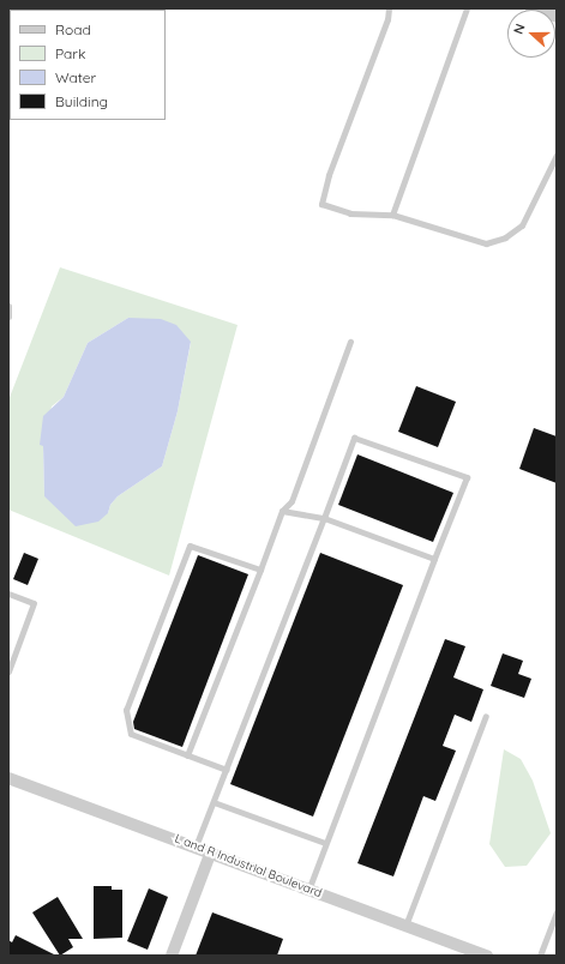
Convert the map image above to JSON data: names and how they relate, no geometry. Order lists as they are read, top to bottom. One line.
{"streets":{"street":["L and R Industrial Boulevard"]},"legend":["Road","Park","Water","Building"],"north":"left"}
